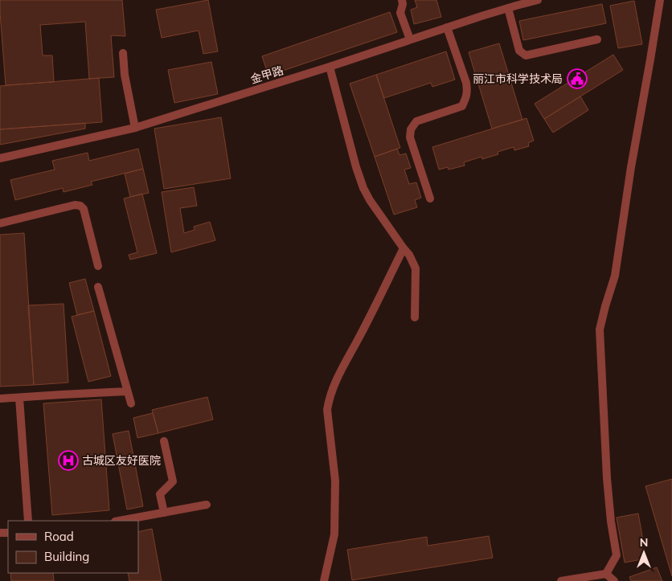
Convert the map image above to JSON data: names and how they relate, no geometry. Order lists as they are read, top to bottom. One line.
{"streets":{"street":["金甲路"]},"places":{"public building":["丽江市科学技术局"],"hospital":["古城区友好医院"]},"legend":["Road","Building"],"north":"top"}
